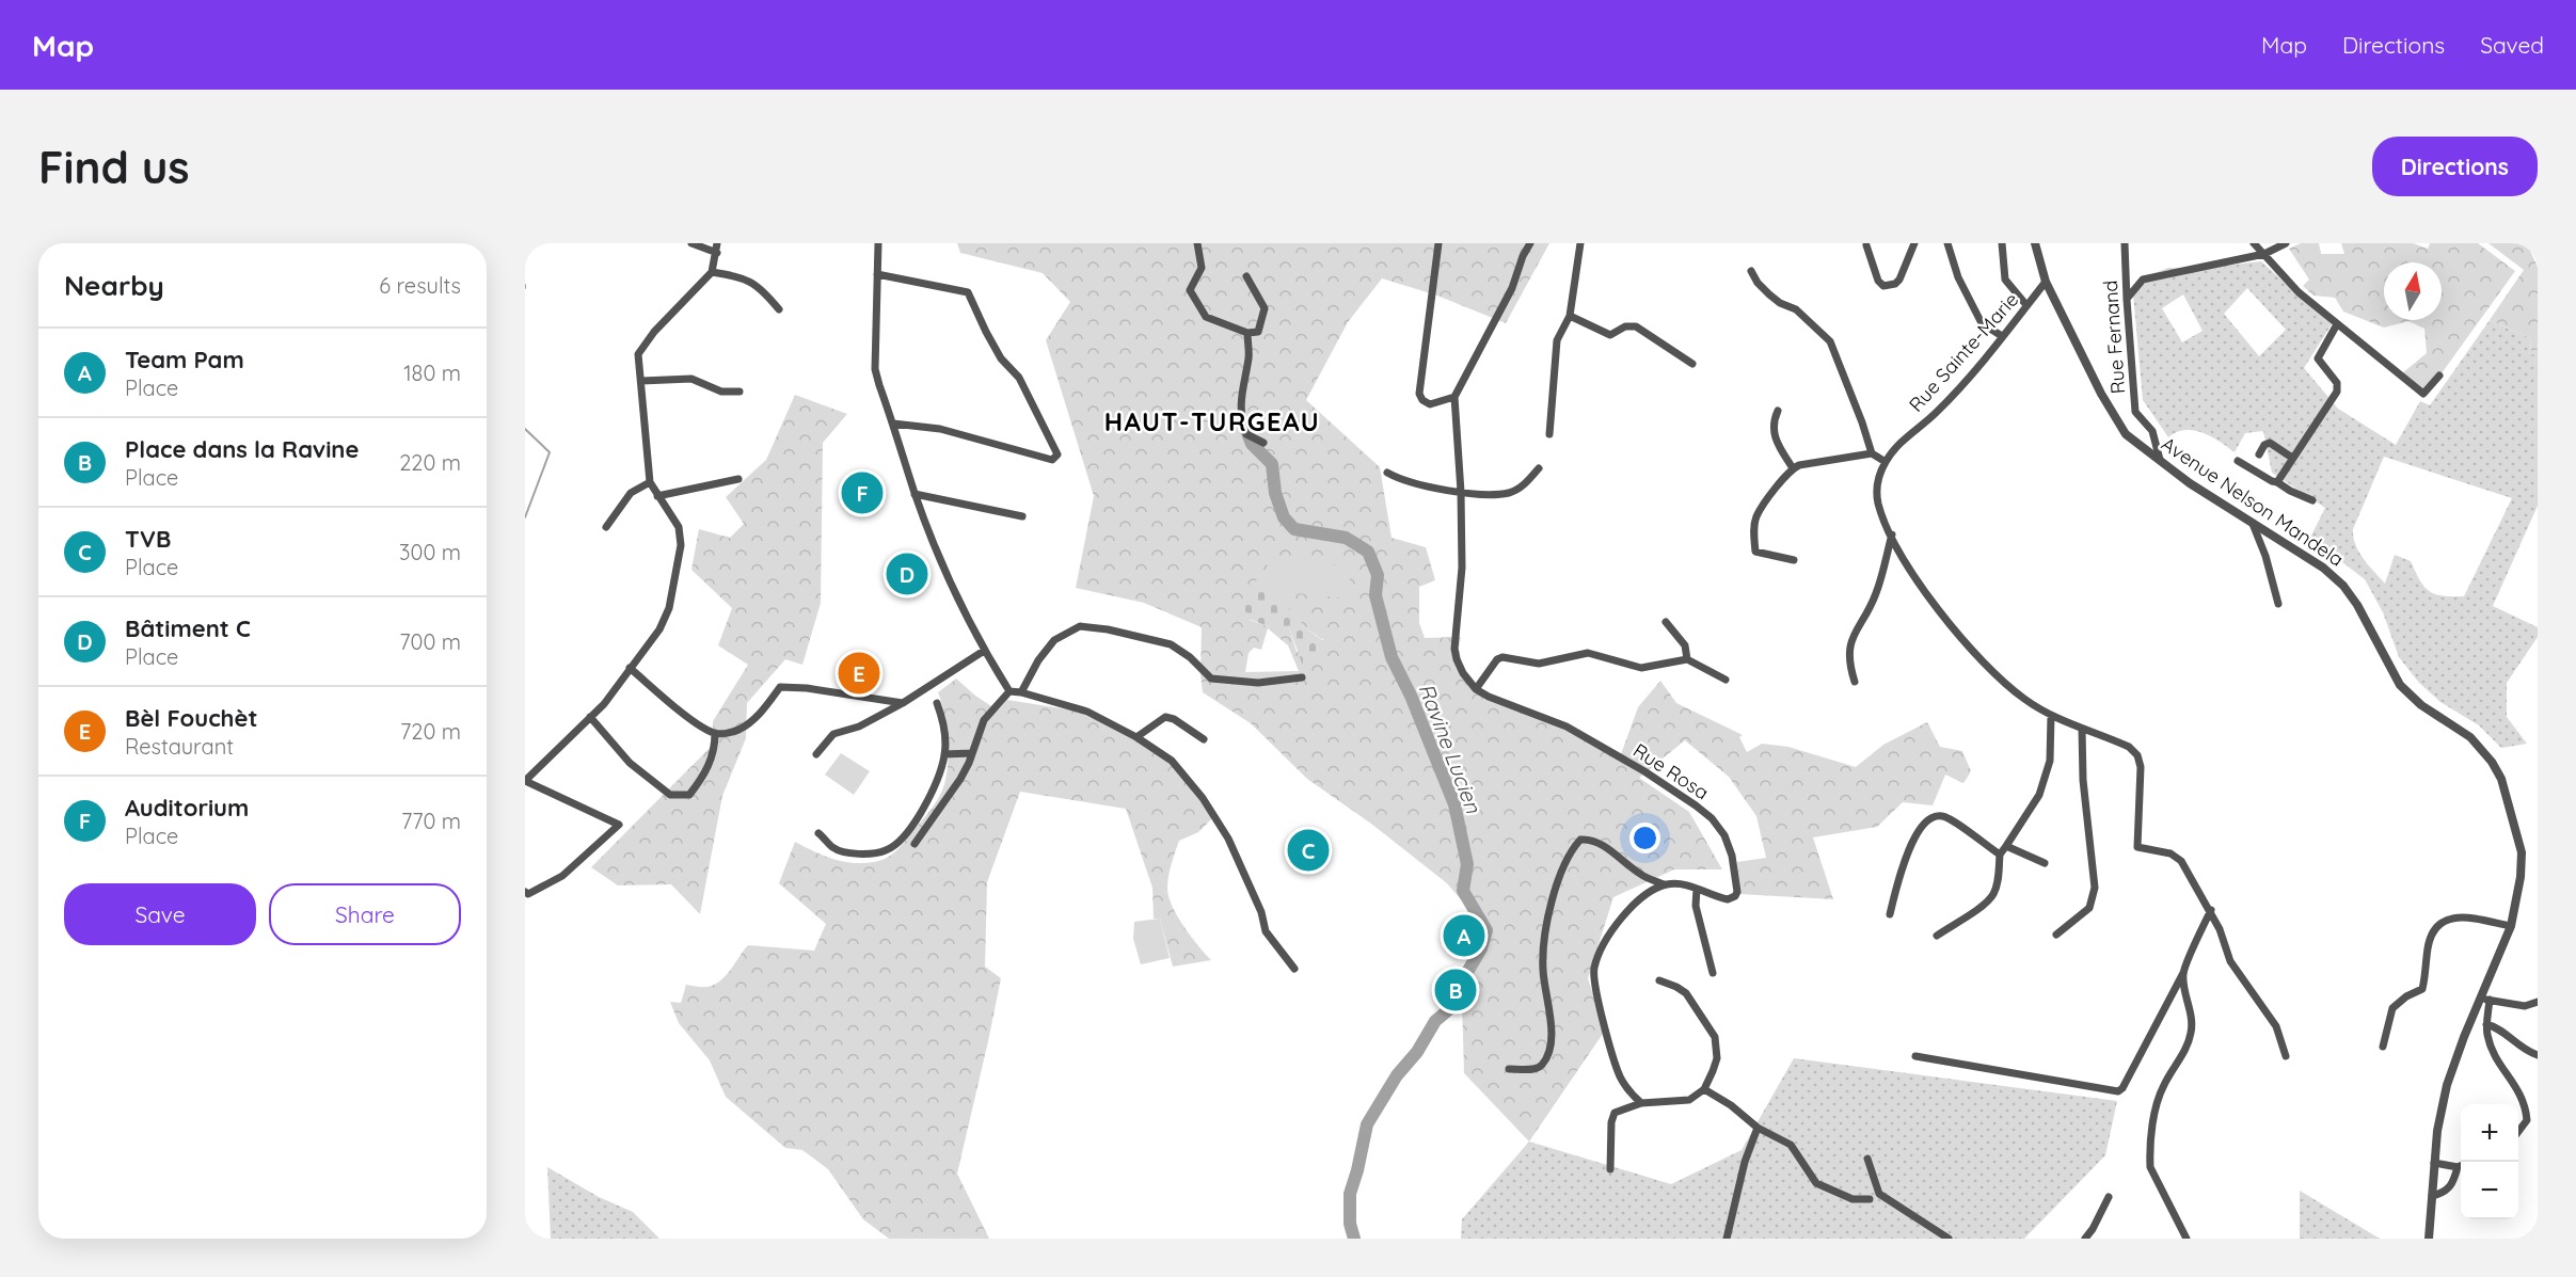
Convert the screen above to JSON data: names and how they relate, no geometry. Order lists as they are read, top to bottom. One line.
{"streets":{"street":["Rue Fernand","Rue Sainte-Marie","Avenue Nelson Mandela","Rue Rosa"]},"crossings":[["Rue Fernand","Avenue Nelson Mandela"],["Rue Sainte-Marie","Avenue Nelson Mandela"]],"districts":["HAUT-TURGEAU"],"water":["Ravine Lucien"],"north":"top","page":{"header":"Map","nav":["Map","Directions","Saved"],"buttons":["Directions",["Save","Share"]],"title":"Find us","heading":["Nearby","6 results"],"list":[{"mark":"A","name":"Team Pam","note":"Place","value":"180 m"},{"mark":"B","name":"Place dans la Ravine","note":"Place","value":"220 m"},{"mark":"C","name":"TVB","note":"Place","value":"300 m"},{"mark":"D","name":"Bâtiment C","note":"Place","value":"700 m"},{"mark":"E","name":"Bèl Fouchèt","note":"Restaurant","value":"720 m"},{"mark":"F","name":"Auditorium","note":"Place","value":"770 m"}],"pins":["F","D","E","C","A","B"],"map_buttons":["+","−"]}}
